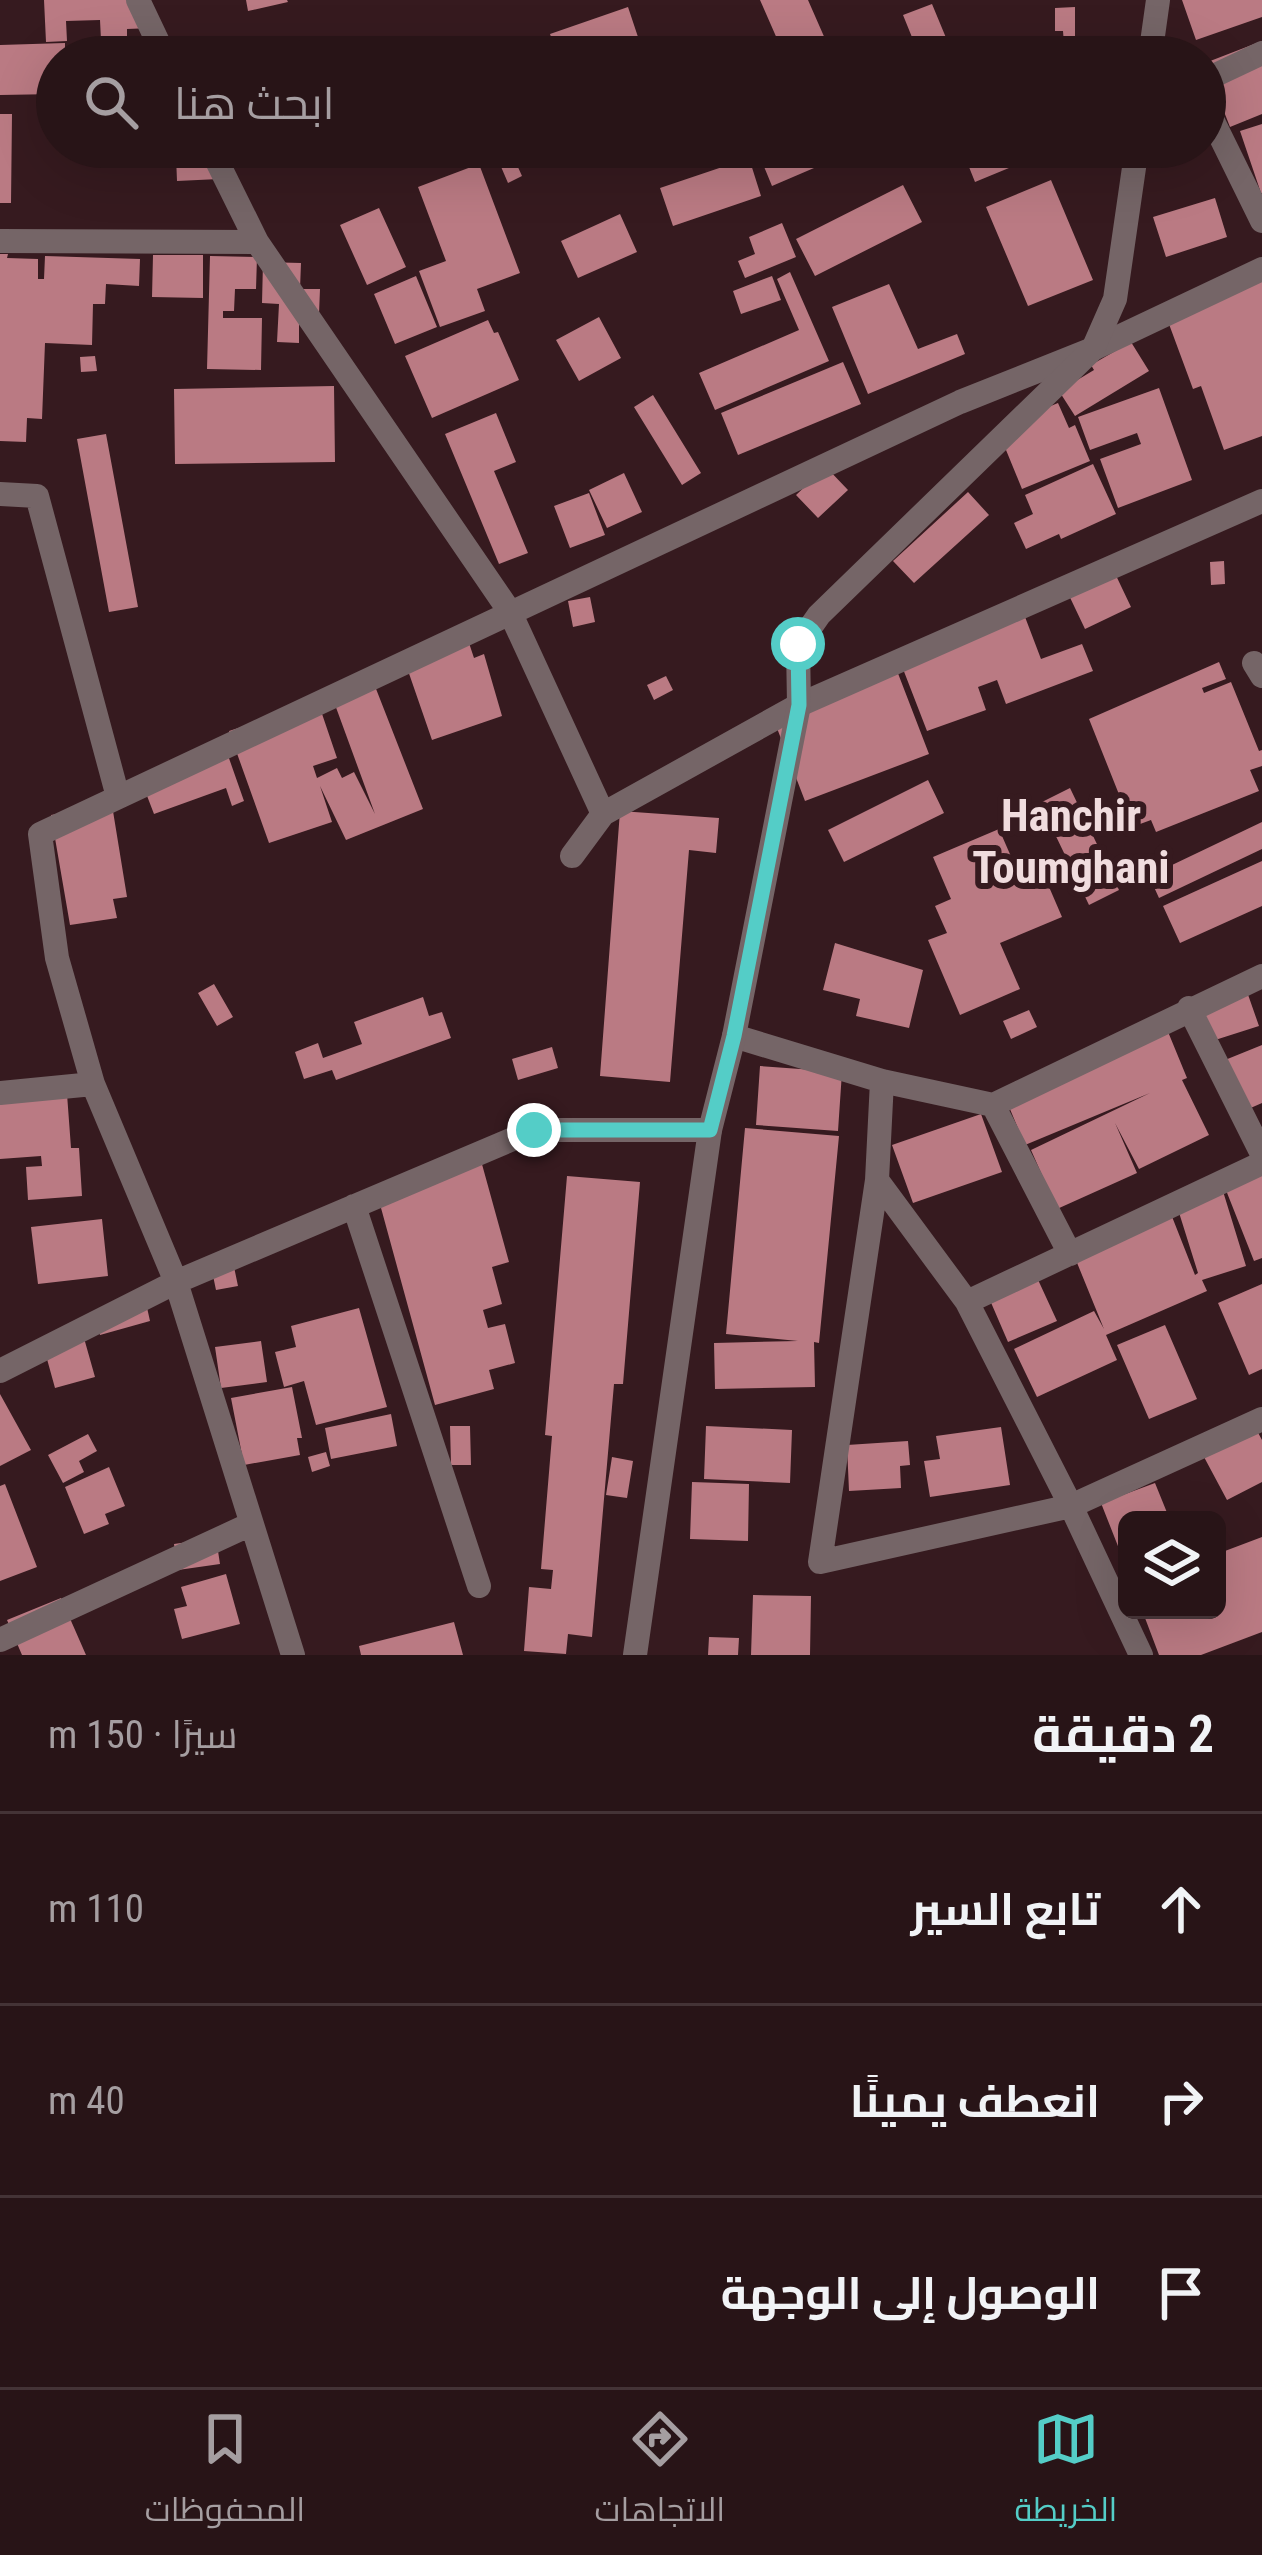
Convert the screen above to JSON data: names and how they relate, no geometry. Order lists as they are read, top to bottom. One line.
{"districts":["Hanchir Toumghani"],"page":{"search":"ابحث هنا","heading":["2 دقيقة","سيرًا · 150 m"],"list":[["تابع السير","110 m"],["انعطف يمينًا","40 m"],"الوصول إلى الوجهة"],"nav":["الخريطة","الاتجاهات","المحفوظات"]}}
